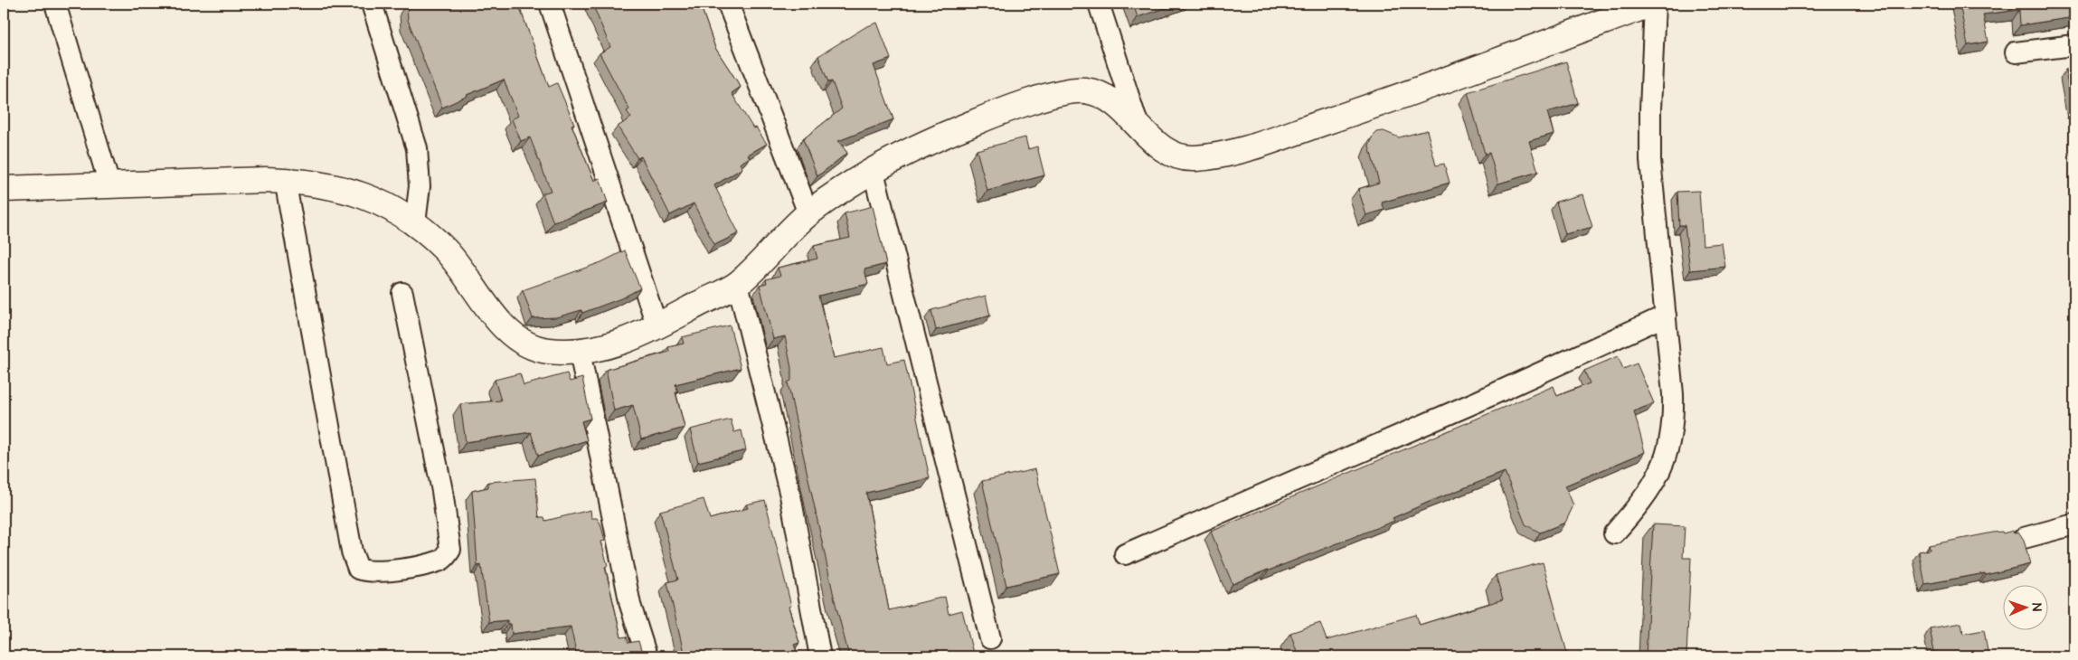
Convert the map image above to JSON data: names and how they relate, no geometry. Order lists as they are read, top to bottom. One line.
{"north":"right"}
